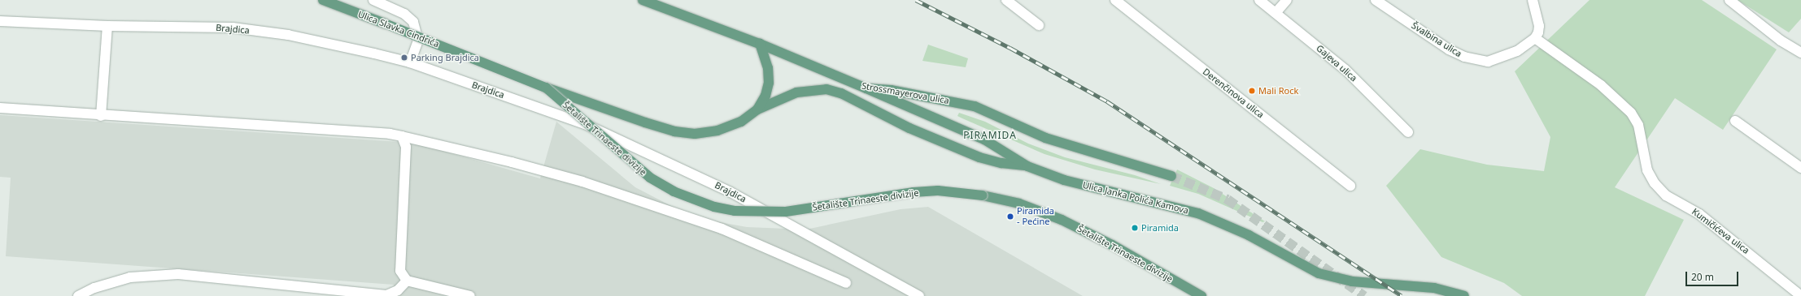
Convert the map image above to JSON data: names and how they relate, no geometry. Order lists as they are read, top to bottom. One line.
{"streets":{"main road":["Ulica Slavka Cindrića","Strossmayerova ulica","Šetalište Trinaeste divizije","Ulica Janka Polića Kamova"],"street":["Brajdica","Švalbina ulica","Gajeva ulica","Derenčinova ulica","Kumičićeva ulica"]},"crossings":[["Ulica Slavka Cindrića","Šetalište Trinaeste divizije"],["Švalbina ulica","Kumičićeva ulica"],["Strossmayerova ulica","Ulica Janka Polića Kamova"]],"districts":["PIRAMIDA"],"places":["Parking Brajdica","Mali Rock","Piramida - Pećine","Piramida"],"scale_bar":"20 m"}
